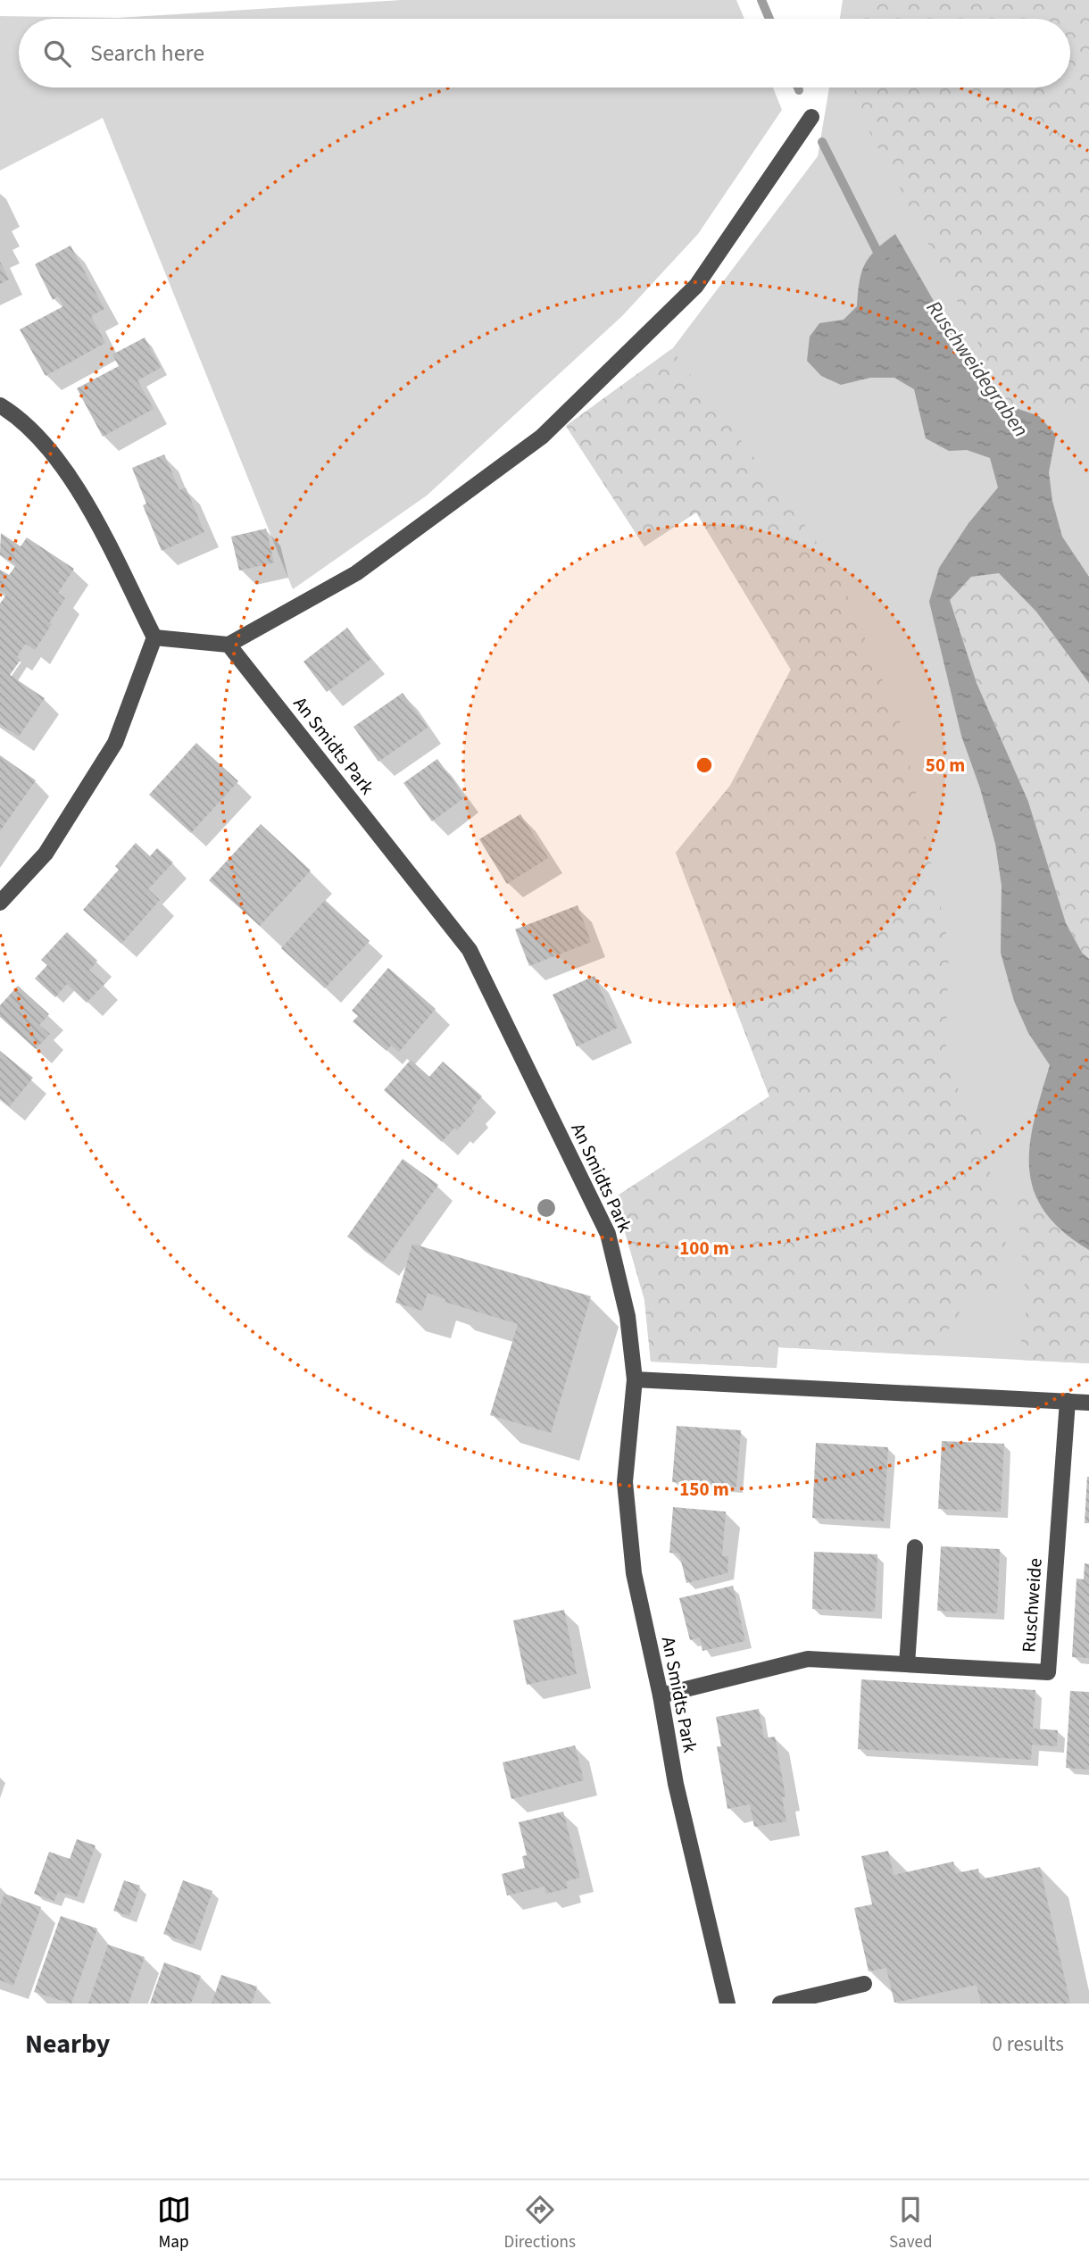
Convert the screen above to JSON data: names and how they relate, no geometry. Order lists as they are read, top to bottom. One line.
{"streets":{"street":["An Smidts Park","Ruschweide"]},"crossings":[["An Smidts Park","Ruschweide"]],"water":["Ruschweidegraben"],"page":{"search":"Search here","heading":["Nearby","0 results"],"nav":["Map","Directions","Saved"]},"rings":["50 m","100 m","150 m"]}
